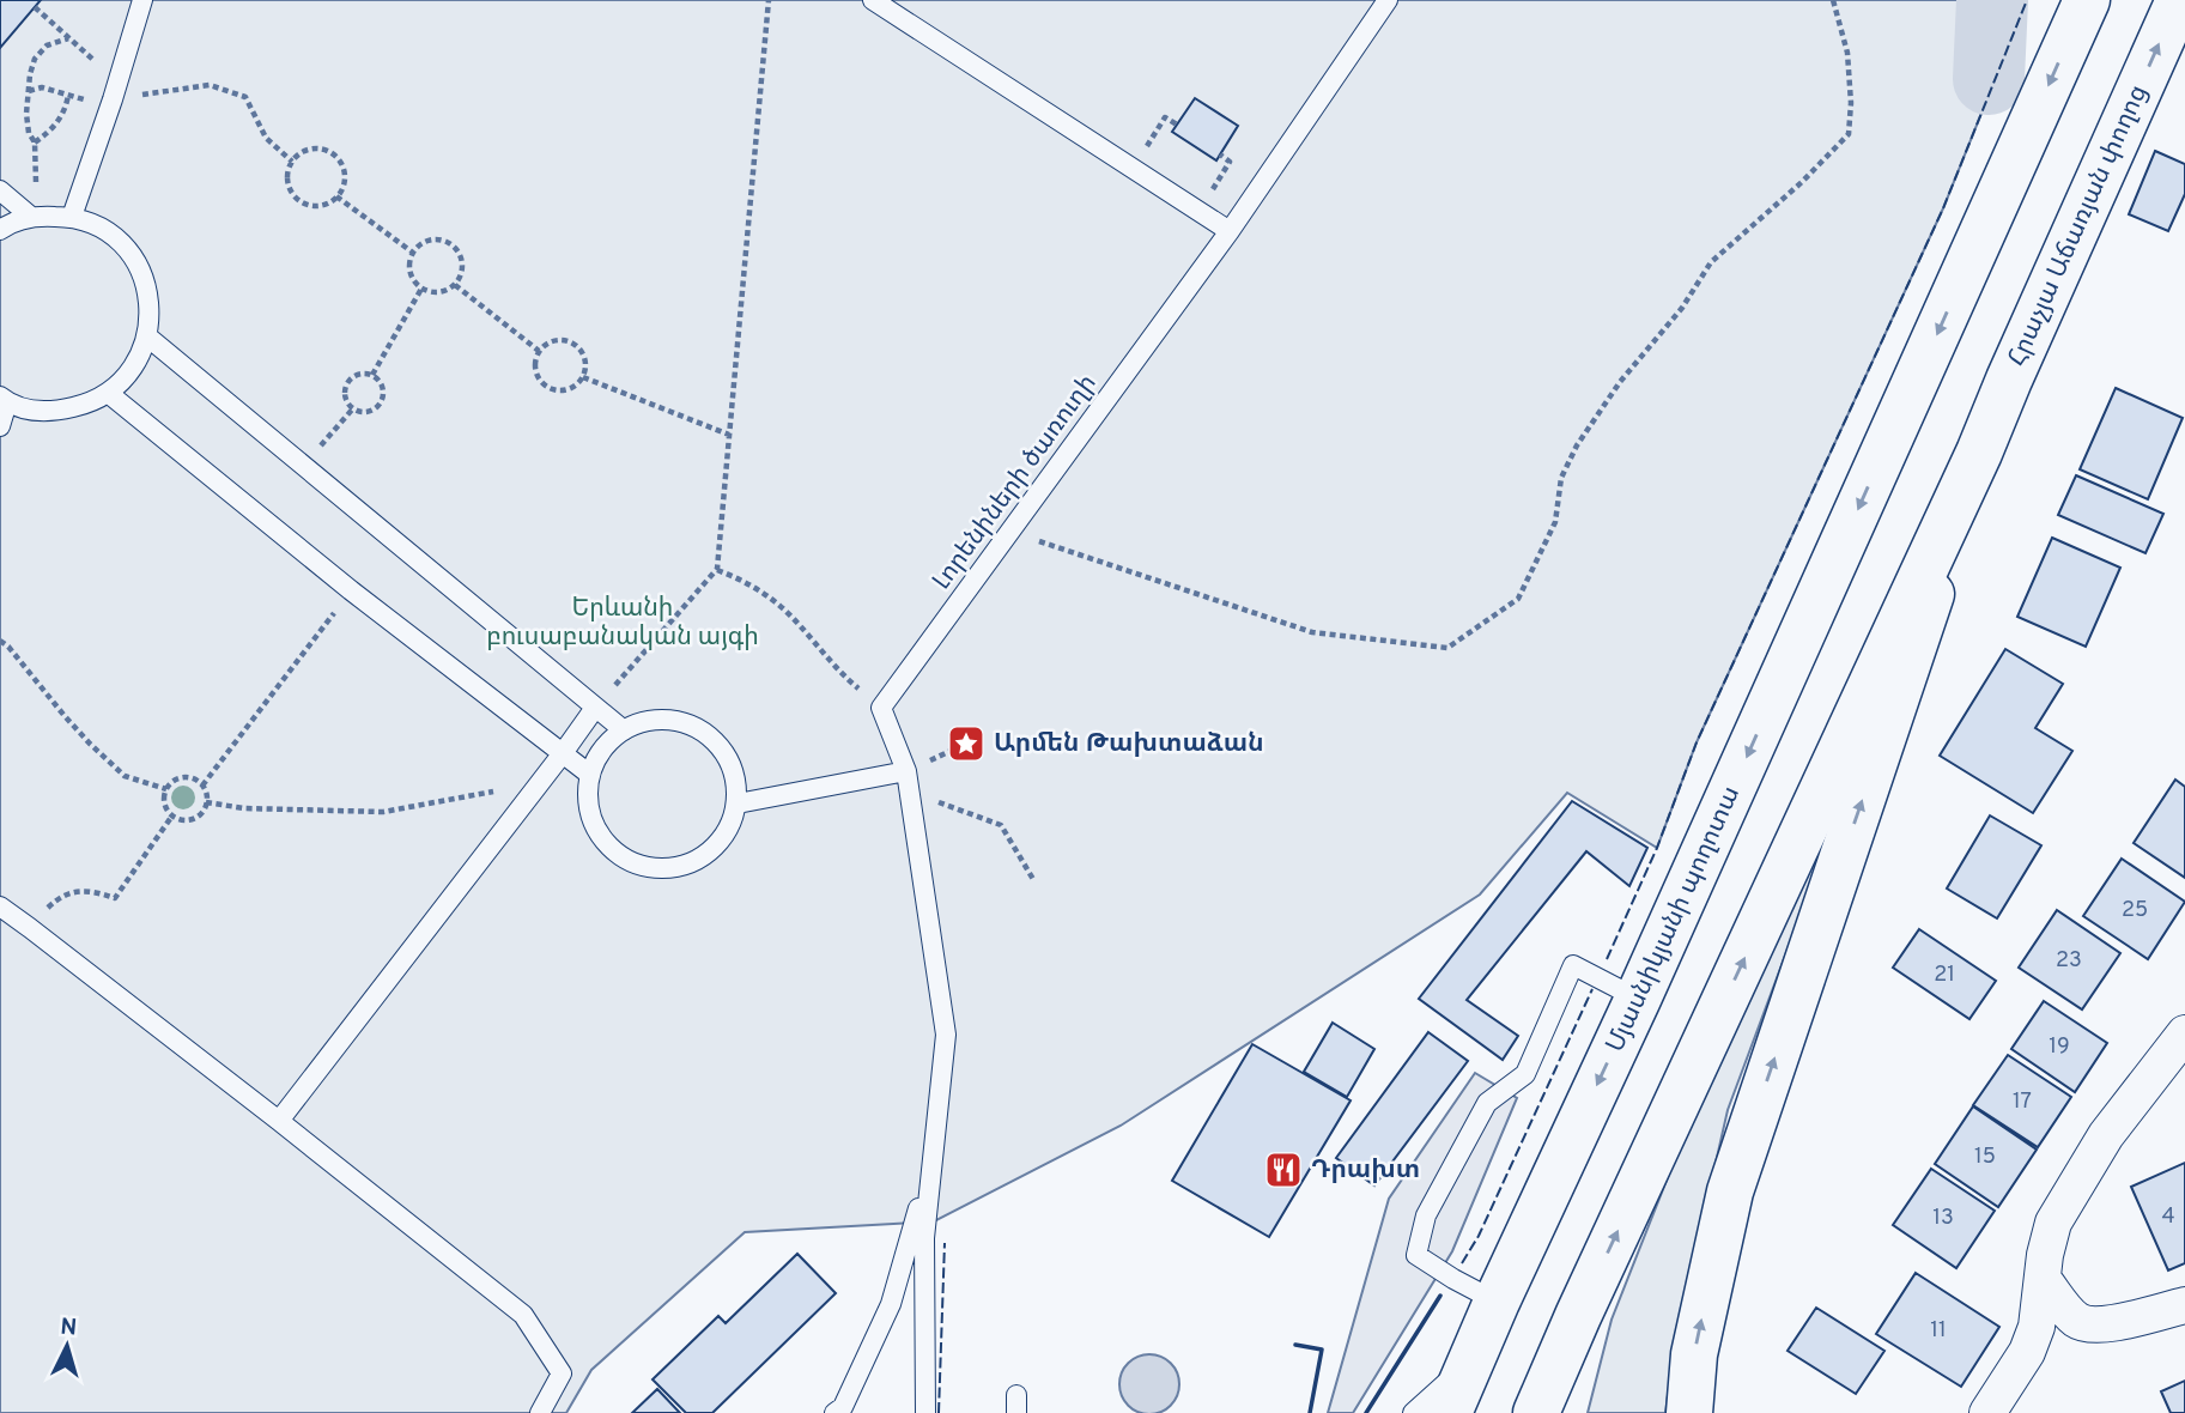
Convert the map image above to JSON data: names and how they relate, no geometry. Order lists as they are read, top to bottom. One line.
{"streets":{"main road":["Հրաչյա Աճառյան փողոց","Մյասնիկյանի պողոտա"],"lane":["Լորենիների ծառուղի"]},"one_way":["Հրաչյա Աճառյան փողոց"],"parks":["Երևանի բուսաբանական այգի"],"places":{"place":["Արմեն Թախտաձան"],"restaurant":["Դրախտ"]},"house_numbers":["25","23","21","19","17","15","4","13","11"],"north":"top"}
